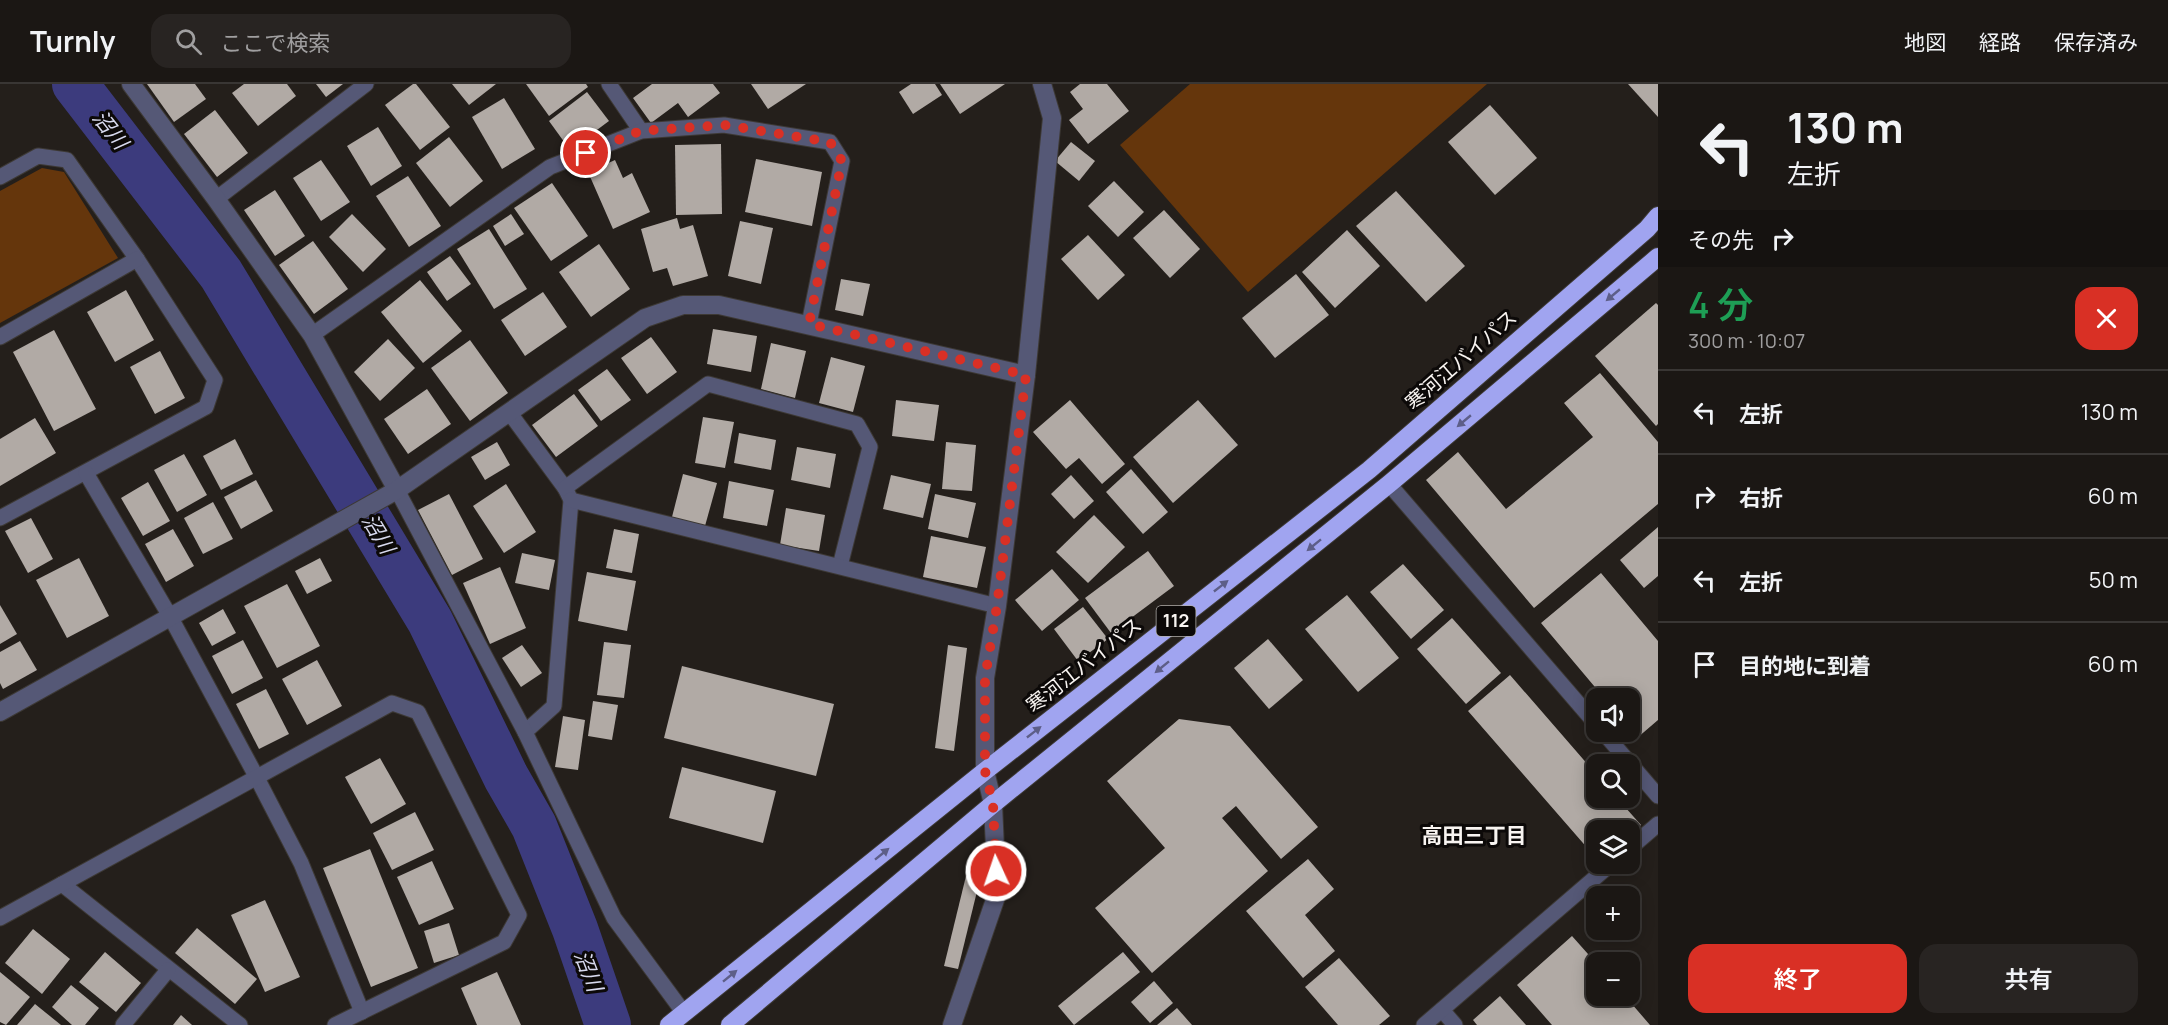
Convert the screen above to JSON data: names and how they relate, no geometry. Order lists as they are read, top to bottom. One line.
{"streets":{"highway":["寒河江バイパス","112"]},"districts":["高田三丁目"],"water":["沼川"],"page":{"header":"Turnly","search":"ここで検索","nav":["地図","経路","保存済み"],"turn":["130 m","左折"],"then":"その先","heading":["4 分","300 m · 10:07"],"list":[{"name":"左折","value":"130 m"},{"name":"右折","value":"60 m"},{"name":"左折","value":"50 m"},{"name":"目的地に到着","value":"60 m"}],"map_buttons":["+","−"],"buttons":["終了","共有"]}}
